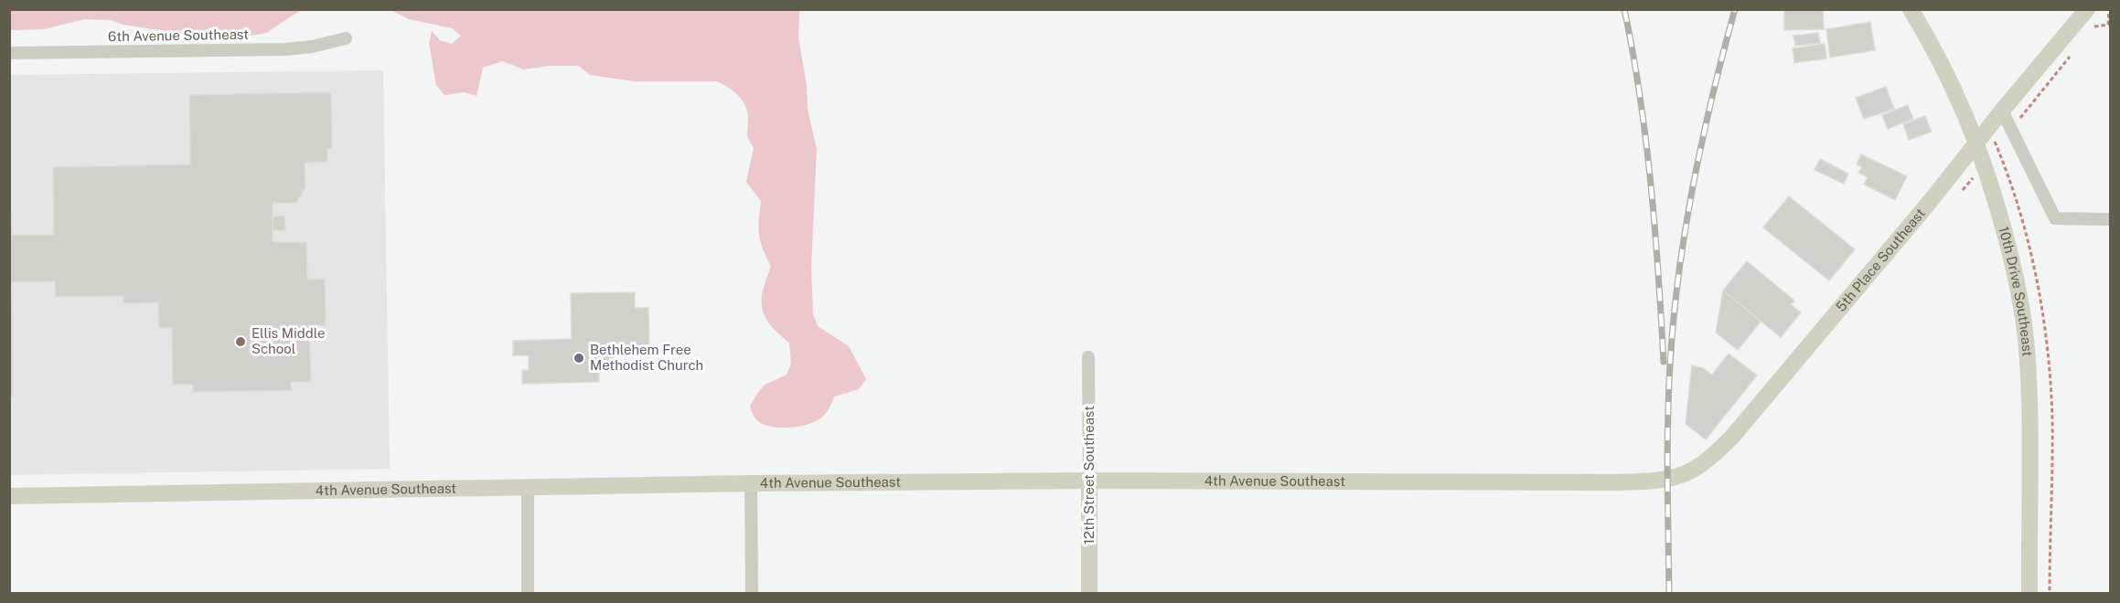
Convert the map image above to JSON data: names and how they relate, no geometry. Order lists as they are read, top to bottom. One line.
{"streets":{"street":["6th Avenue Southeast","5th Place Southeast","10th Drive Southeast","12th Street Southeast","4th Avenue Southeast"]},"crossings":[["5th Place Southeast","10th Drive Southeast"],["5th Place Southeast","4th Avenue Southeast"],["12th Street Southeast","4th Avenue Southeast"]],"places":["Ellis Middle School","Bethlehem Free Methodist Church"]}
